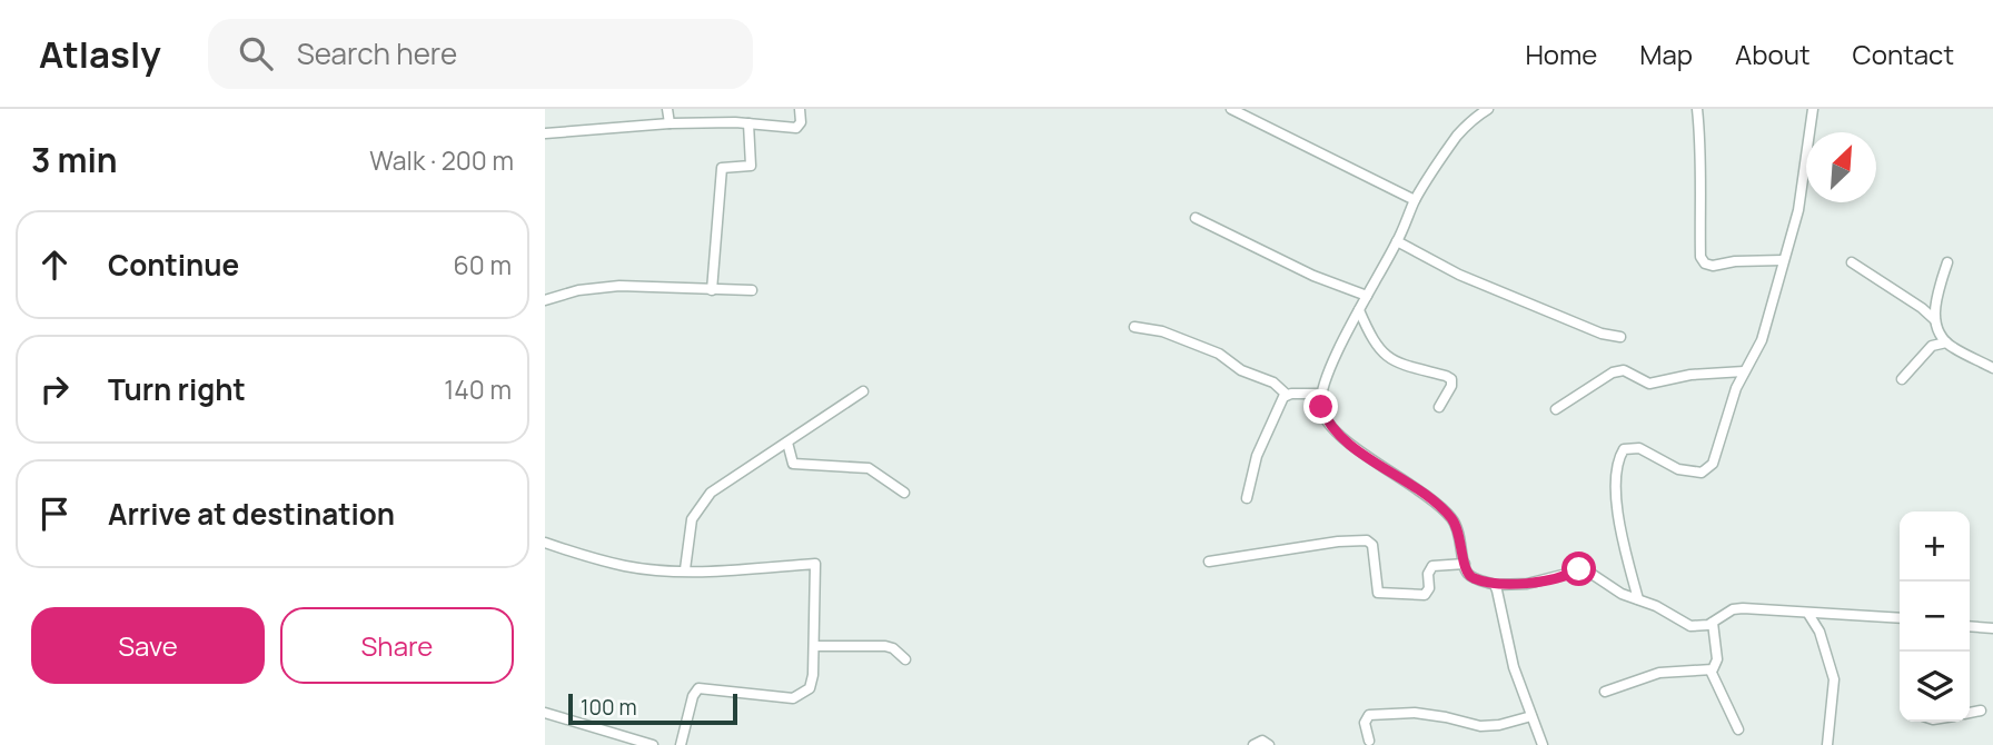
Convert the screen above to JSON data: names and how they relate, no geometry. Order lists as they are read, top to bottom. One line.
{"scale_bar":"100 m","north":"top right","page":{"header":"Atlasly","search":"Search here","nav":["Home","Map","About","Contact"],"heading":["3 min","Walk · 200 m"],"list":[["Continue","60 m"],["Turn right","140 m"],"Arrive at destination"],"map_buttons":["+","−"],"buttons":["Save","Share"],"scale":"100 m"}}
